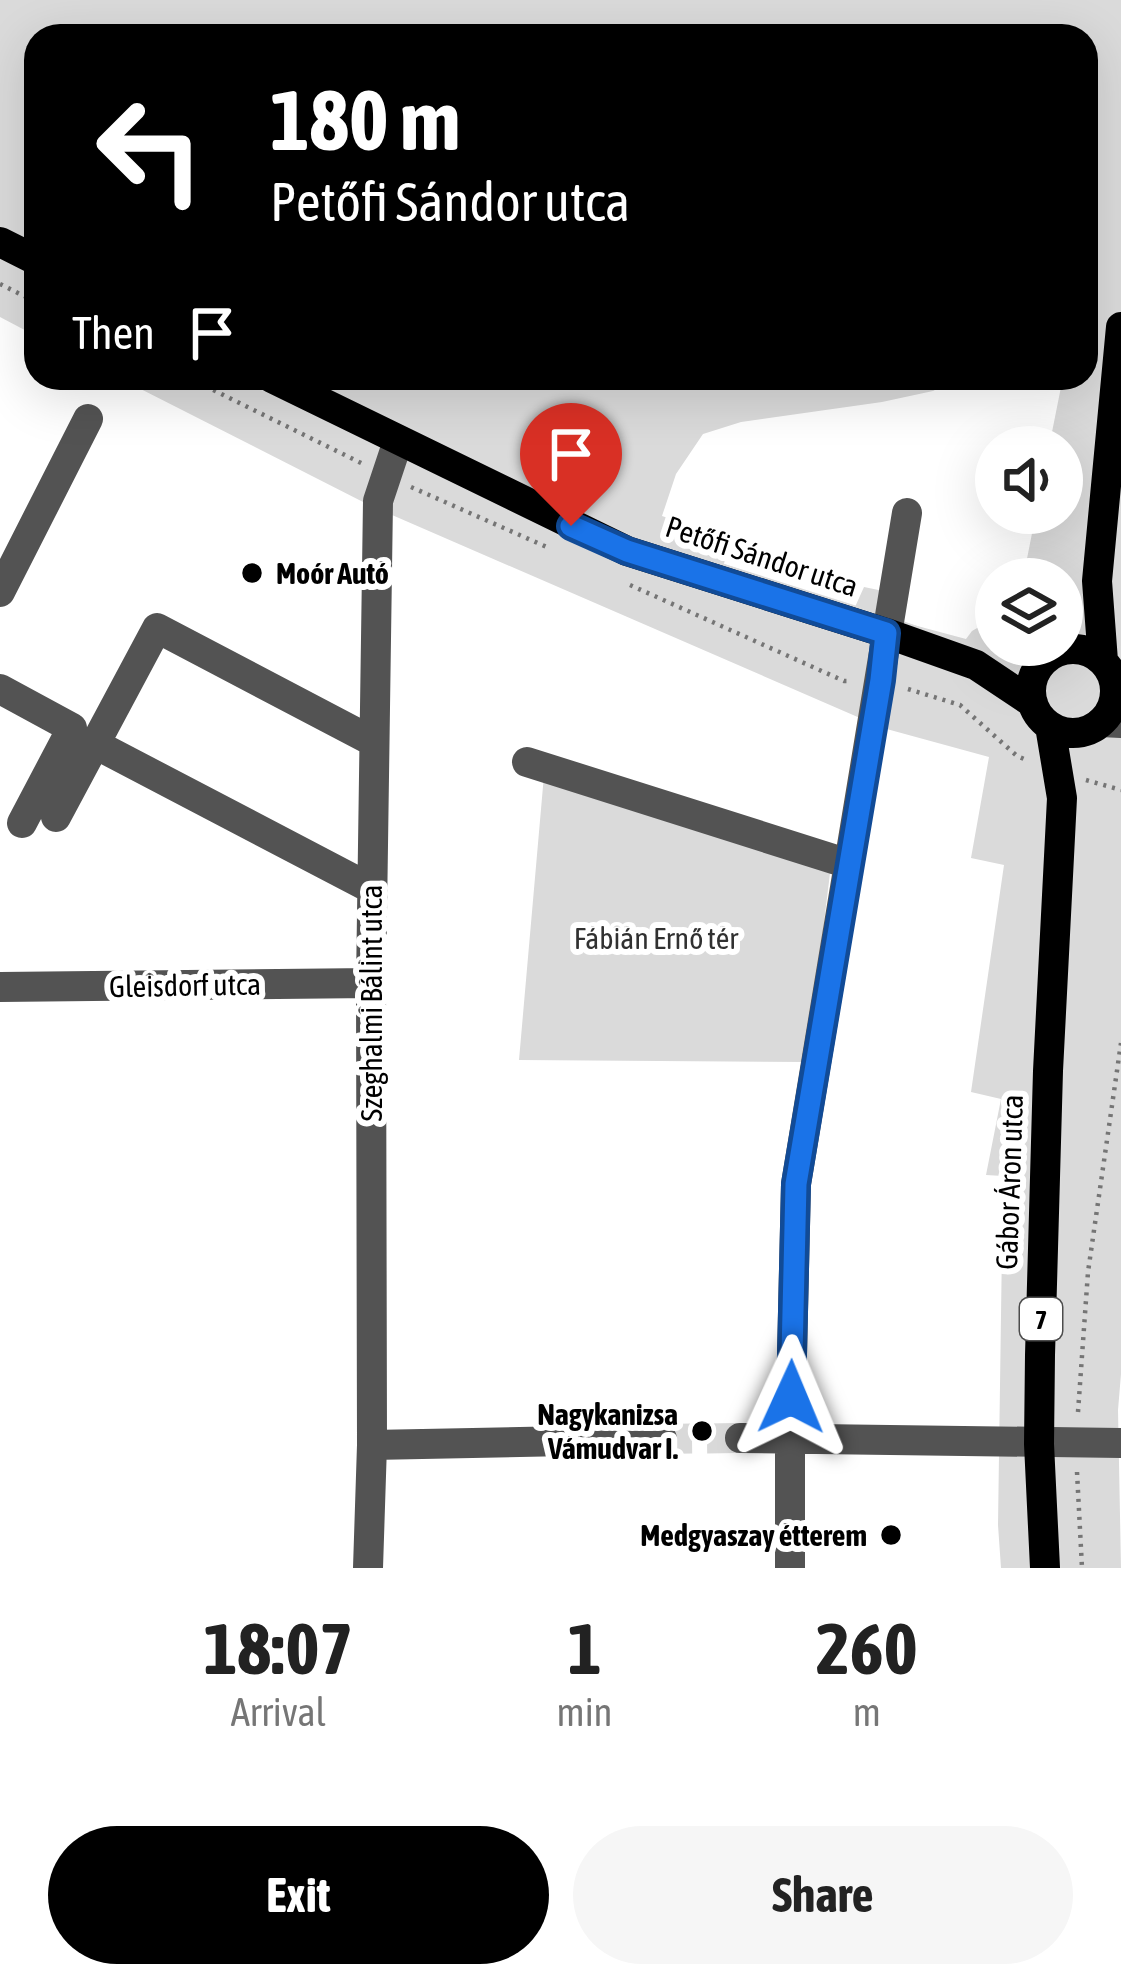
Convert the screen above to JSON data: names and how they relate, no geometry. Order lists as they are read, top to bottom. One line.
{"streets":{"main road":["Petőfi Sándor utca","Gábor Áron utca","7"],"street":["Gleisdorf utca","Szeghalmi Bálint utca"]},"crossings":[["Petőfi Sándor utca","Szeghalmi Bálint utca"],["Petőfi Sándor utca","Gábor Áron utca"],["Gleisdorf utca","Szeghalmi Bálint utca"]],"parks":["Fábián Ernő tér"],"places":["Moór Autó","Nagykanizsa Vámudvar I.","Medgyaszay étterem"],"page":{"turn":["180 m","Petőfi Sándor utca"],"then":"Then","eta":["18:07","Arrival","1","min","260","m"],"buttons":["Exit","Share"]}}
